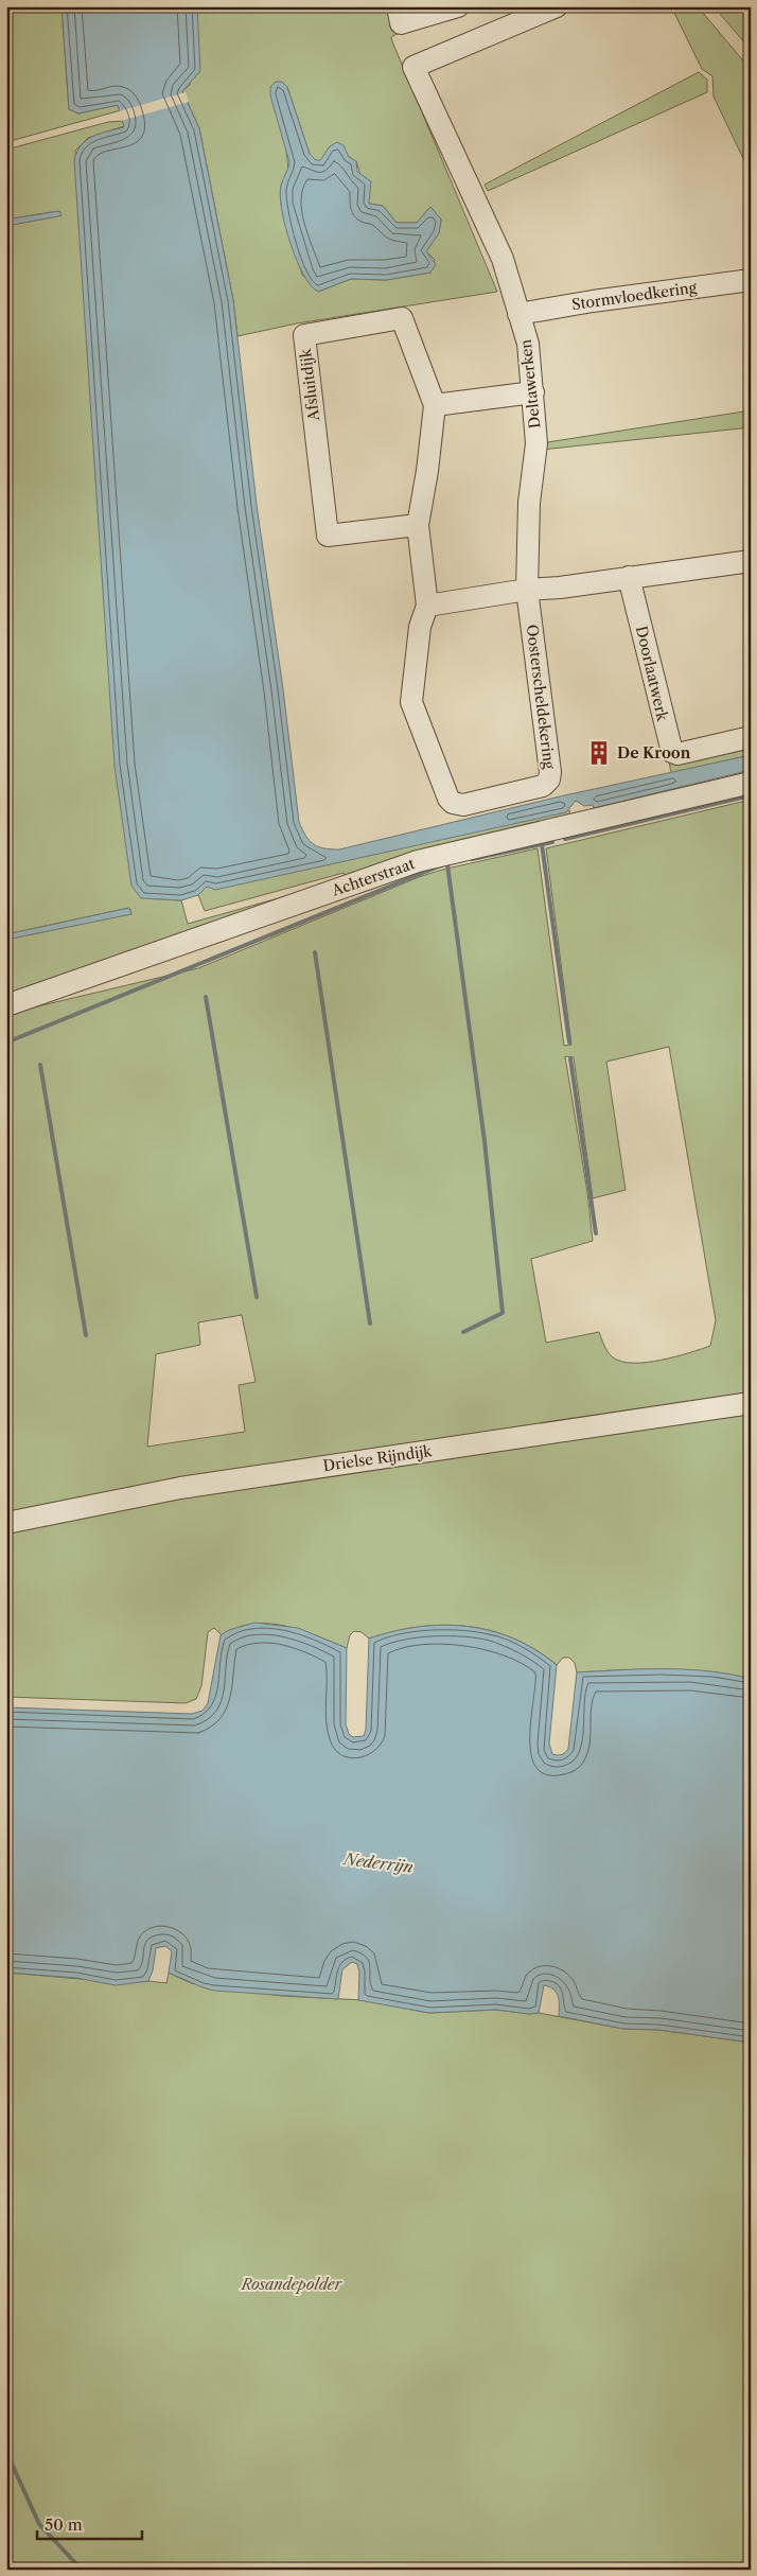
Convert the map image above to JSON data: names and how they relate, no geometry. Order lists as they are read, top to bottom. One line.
{"streets":{"street":["Stormvloedkering","Deltawerken","Afsluitdijk","Doorlaatwerk","Oosterscheldekering","Achterstraat","Drielse Rijndijk"]},"crossings":[["Stormvloedkering","Deltawerken"],["Deltawerken","Oosterscheldekering"],["Afsluitdijk","Oosterscheldekering"]],"water":["Nederrijn"],"parks":["Rosandepolder"],"places":{"building":["De Kroon"]},"scale_bar":"50 m"}
